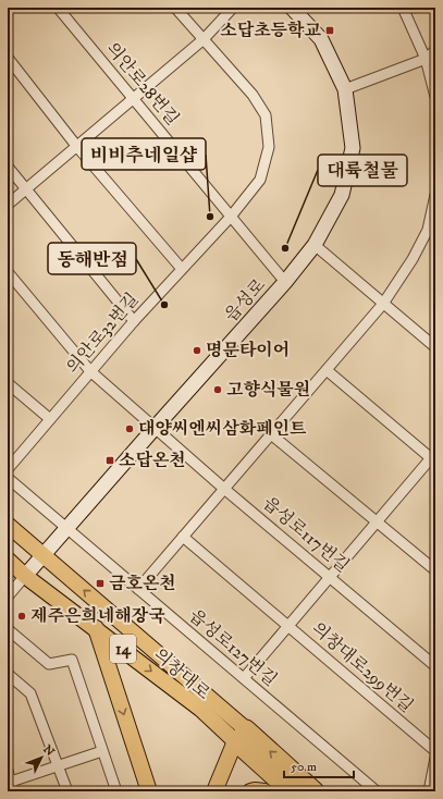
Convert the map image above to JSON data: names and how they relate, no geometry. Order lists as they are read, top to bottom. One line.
{"streets":{"highway":["14","의창대로"],"main road":["읍성로"],"street":["의안로28번길","의안로32번길","읍성로117번길","읍성로127번길","의창대로299번길"]},"crossings":[["의안로28번길","읍성로"],["의안로28번길","의안로32번길"],["읍성로","읍성로117번길"],["읍성로","읍성로127번길"],["읍성로","의창대로"],["의안로32번길","읍성로117번길"],["읍성로117번길","의창대로299번길"],["읍성로127번길","의창대로299번길"]],"places":{"transit":["소답초등학교","소답온천","금호온천"],"other":["비비추네일샵","대륙철물","동해반점","명문타이어","고향식물원","대양씨엔씨삼화페인트","제주은희네해장국"]},"scale_bar":"50 m","north":"top right"}
